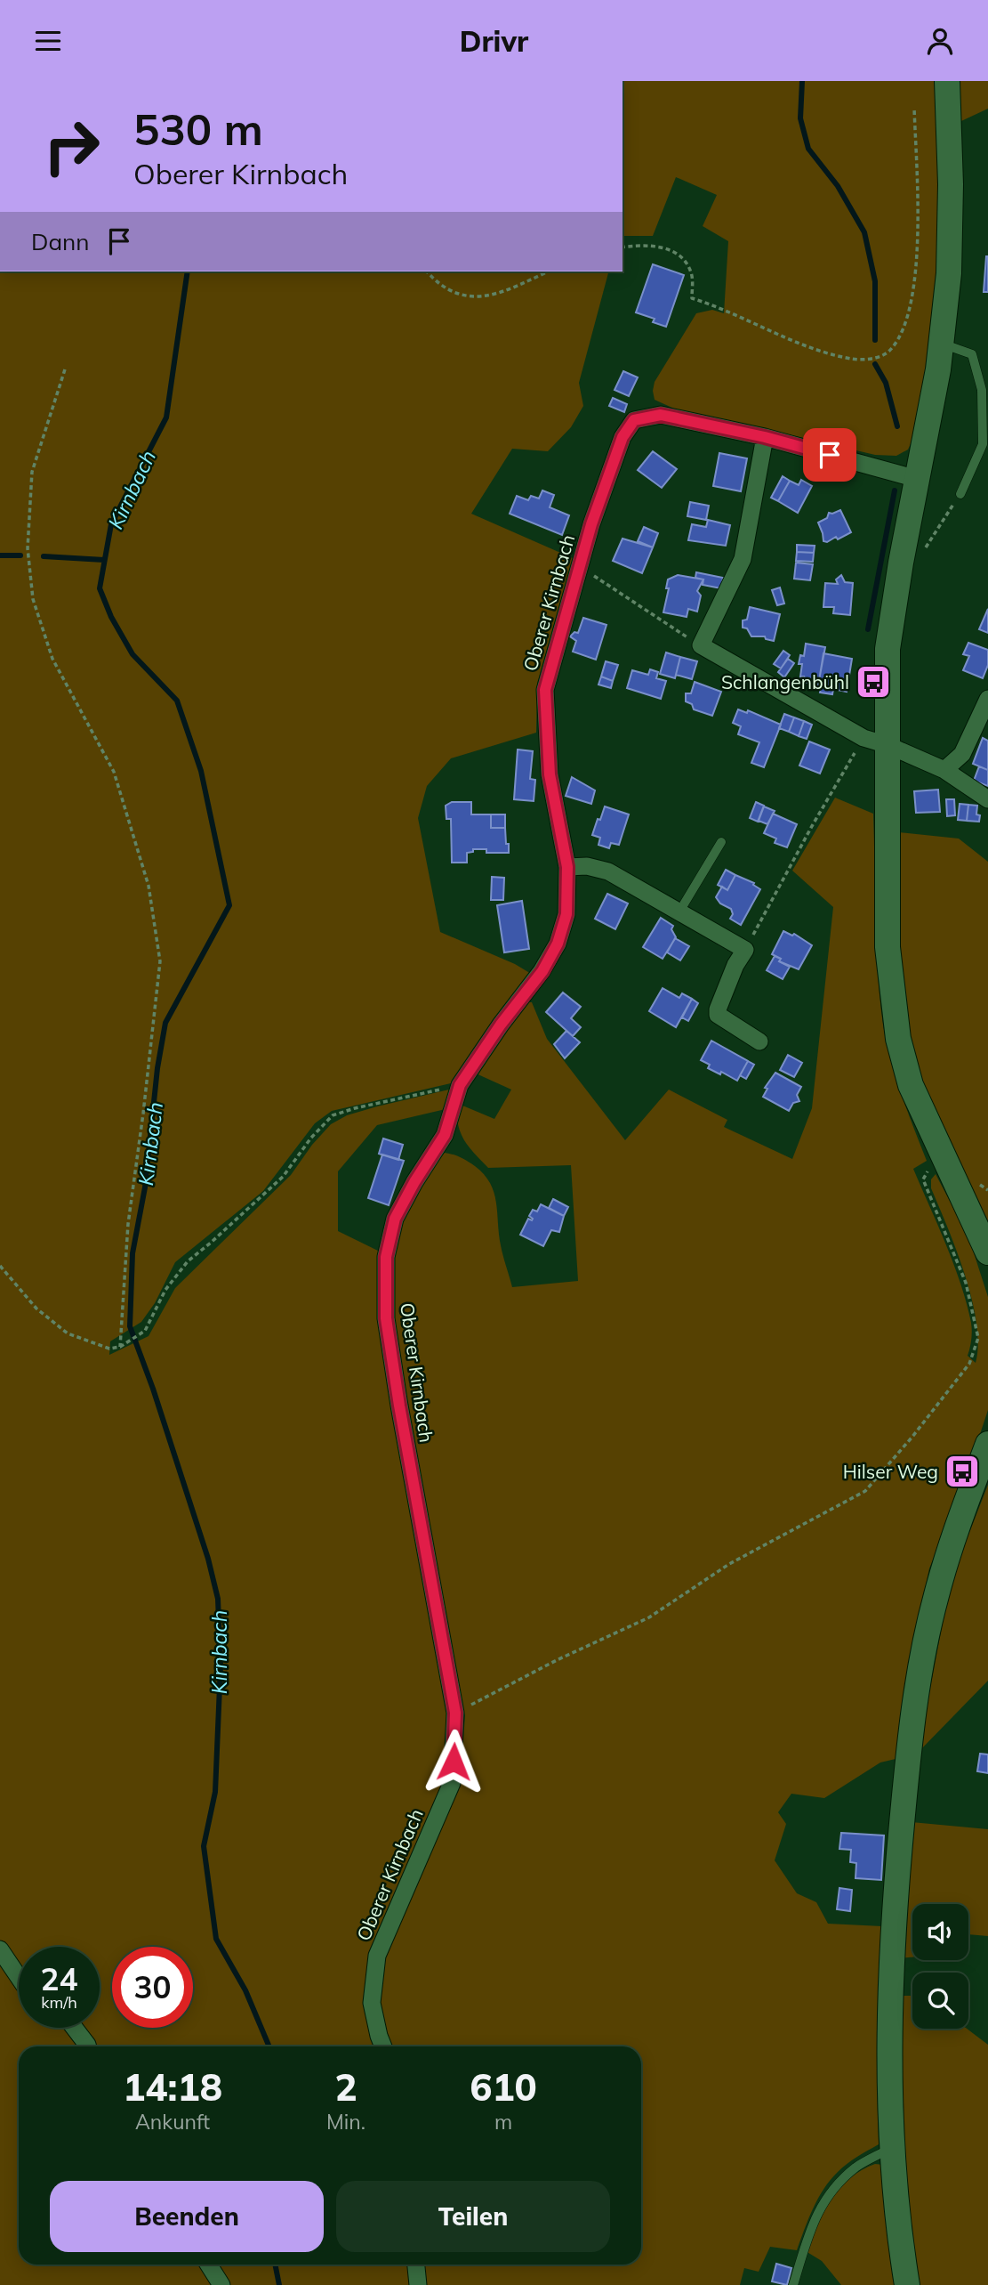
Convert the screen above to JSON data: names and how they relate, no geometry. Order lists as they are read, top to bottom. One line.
{"streets":{"street":["Oberer Kirnbach"]},"water":["Kirnbach"],"places":{"bus stop":["Schlangenbühl","Hilser Weg"]},"page":{"header":"Drivr","turn":["530 m","Oberer Kirnbach"],"then":"Dann","speed":"24 km/h","limit":"30","eta":["14:18","Ankunft","2","Min.","610","m"],"buttons":["Beenden","Teilen"]}}
